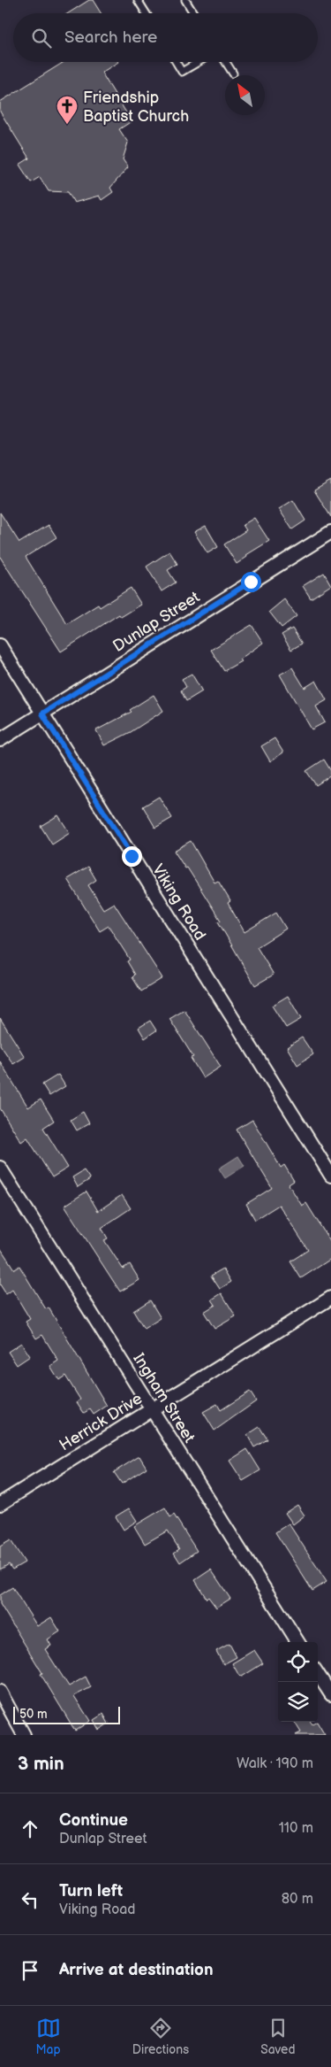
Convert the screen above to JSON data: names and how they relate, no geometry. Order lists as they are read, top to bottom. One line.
{"streets":{"street":["Dunlap Street","Viking Road","Ingham Street","Herrick Drive"]},"crossings":[["Dunlap Street","Viking Road"],["Ingham Street","Herrick Drive"]],"places":{"church":["Friendship Baptist Church"]},"scale_bar":"50 m","north":"top left","page":{"search":"Search here","scale":"50 m","heading":["3 min","Walk · 190 m"],"list":[["Continue","Dunlap Street","110 m"],["Turn left","Viking Road","80 m"],"Arrive at destination"],"nav":["Map","Directions","Saved"]}}
